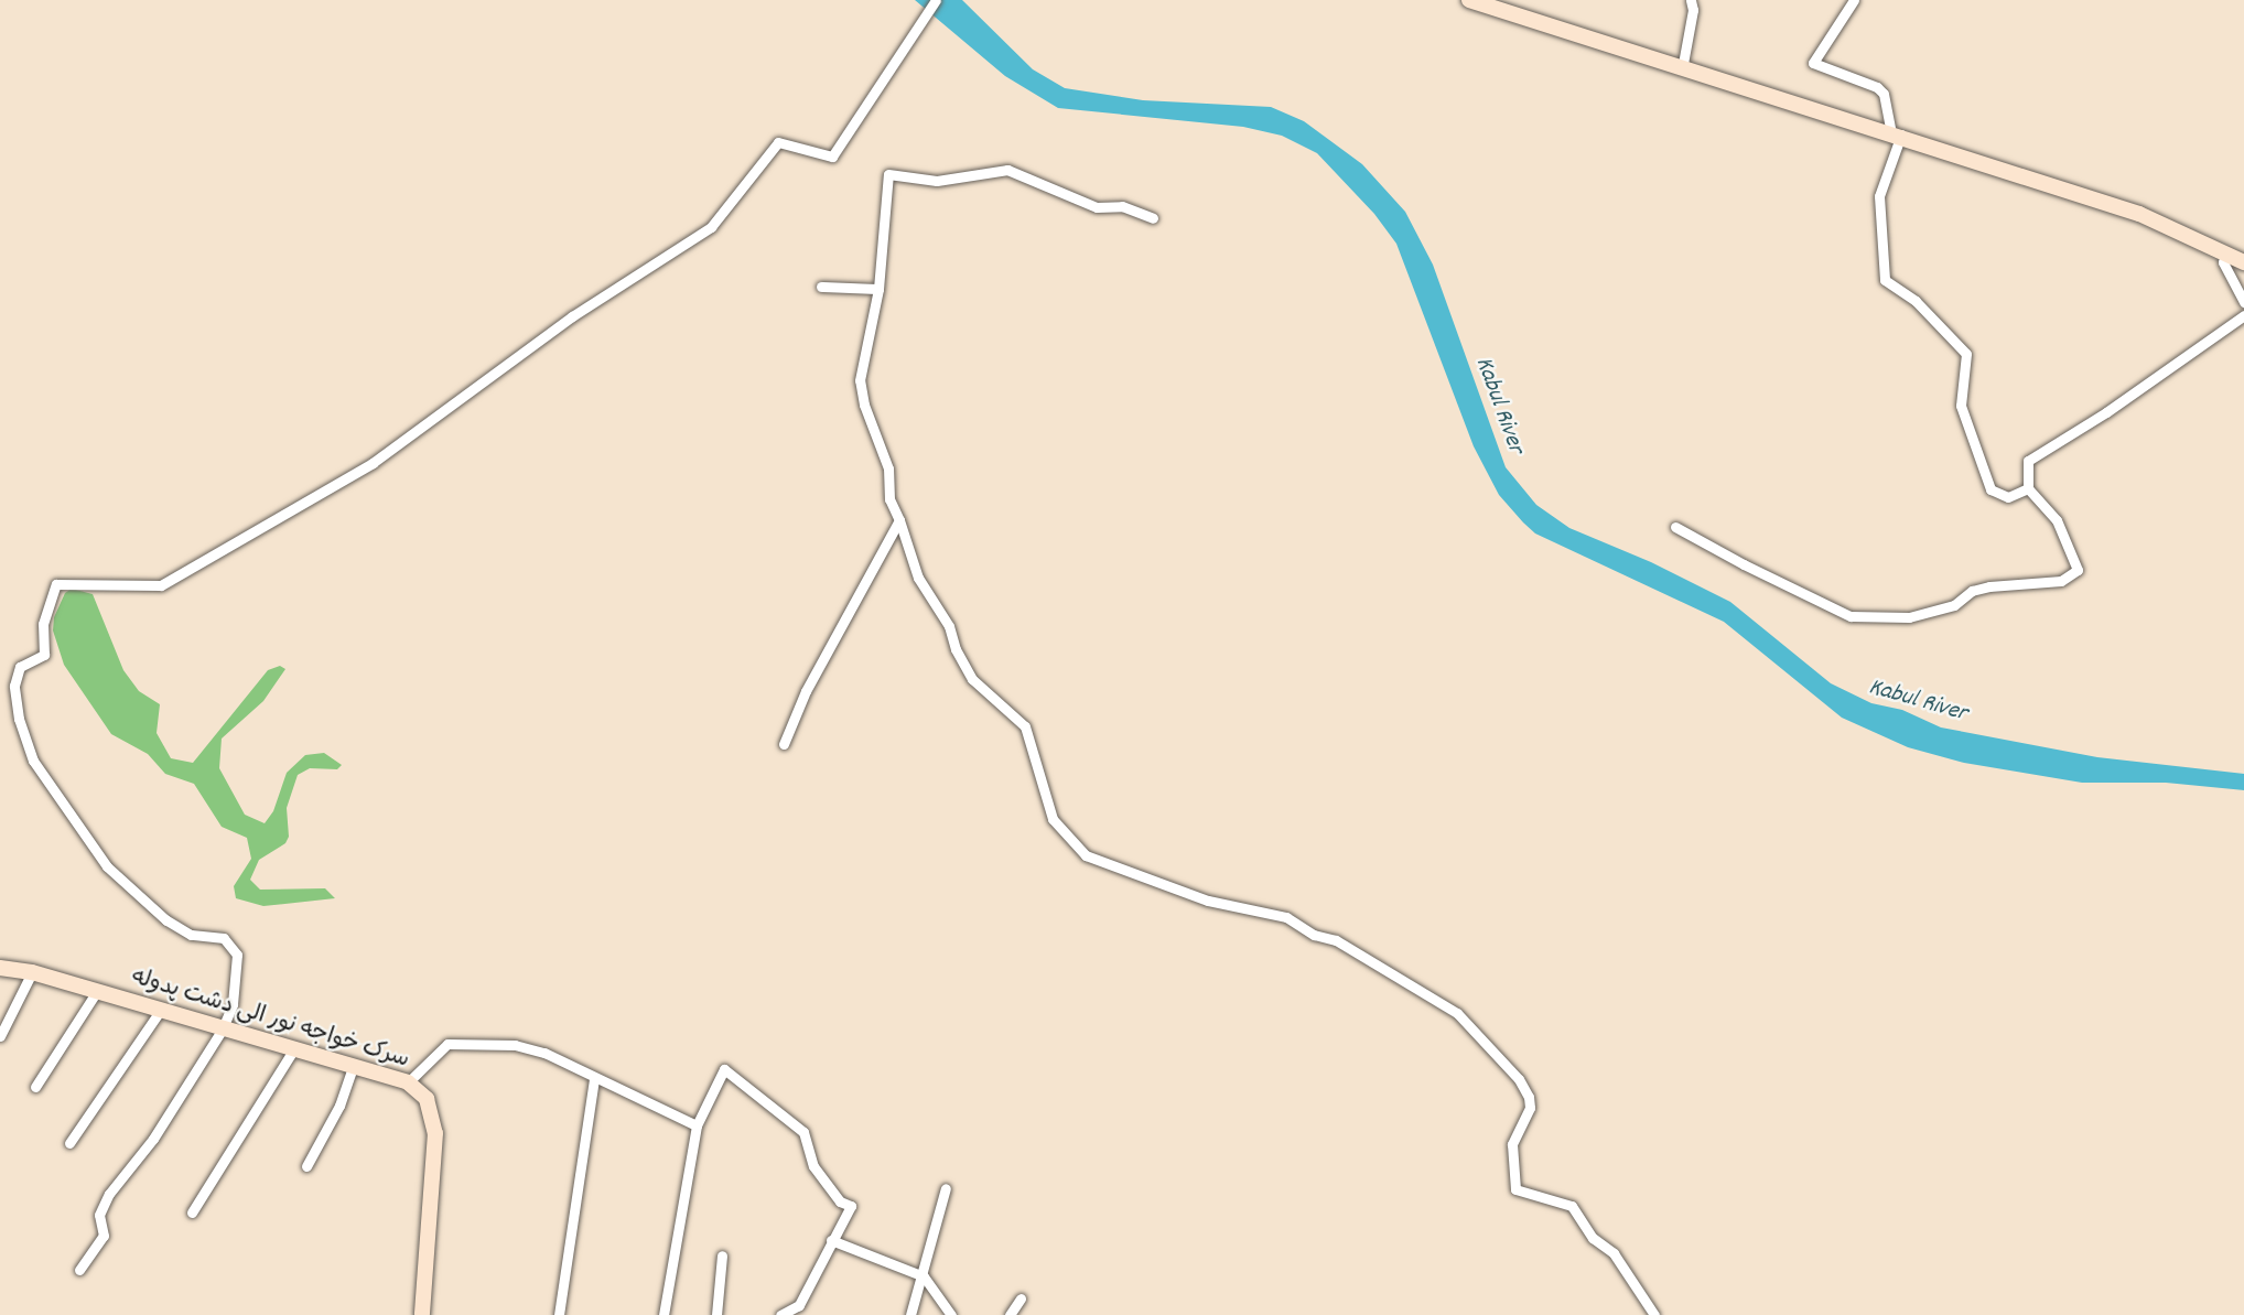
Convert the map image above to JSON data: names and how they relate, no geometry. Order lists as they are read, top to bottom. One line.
{"streets":{"main road":["سرک خواجه نور الی دشت پدوله"]},"water":["Kabul River"]}
